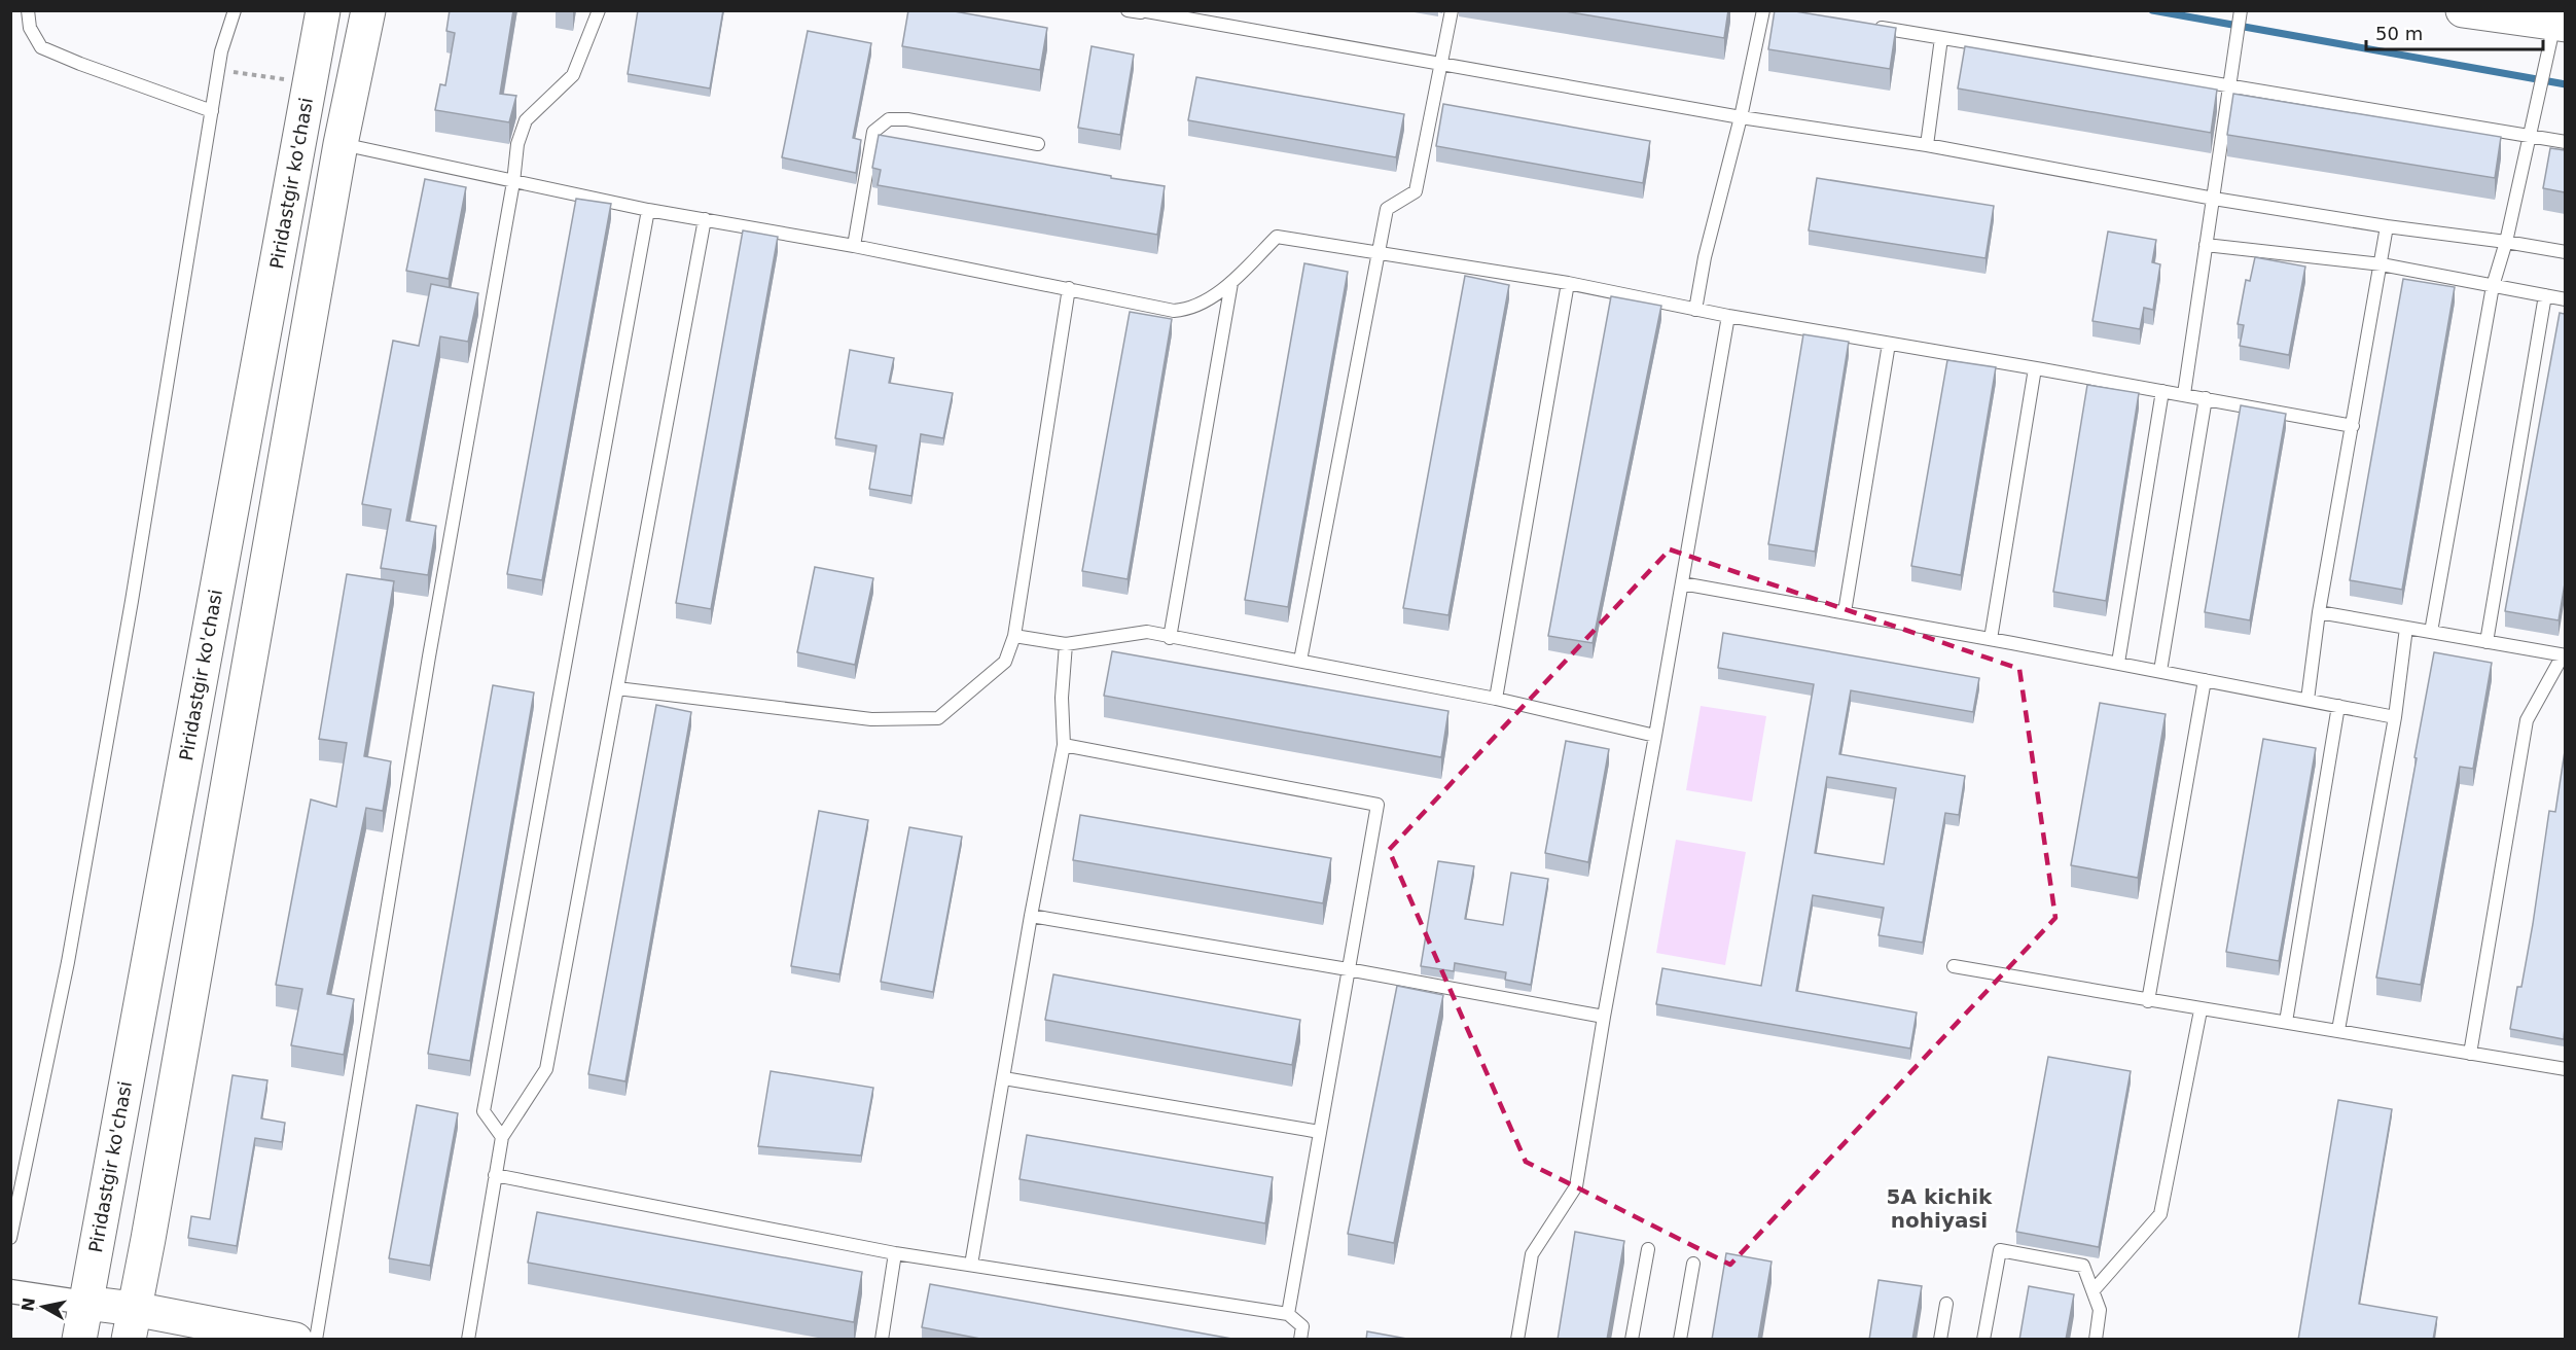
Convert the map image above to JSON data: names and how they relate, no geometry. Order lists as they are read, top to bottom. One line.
{"streets":{"main road":["Piridastgir ko'chasi"]},"districts":["5A kichik nohiyasi"],"scale_bar":"50 m","north":"left"}
